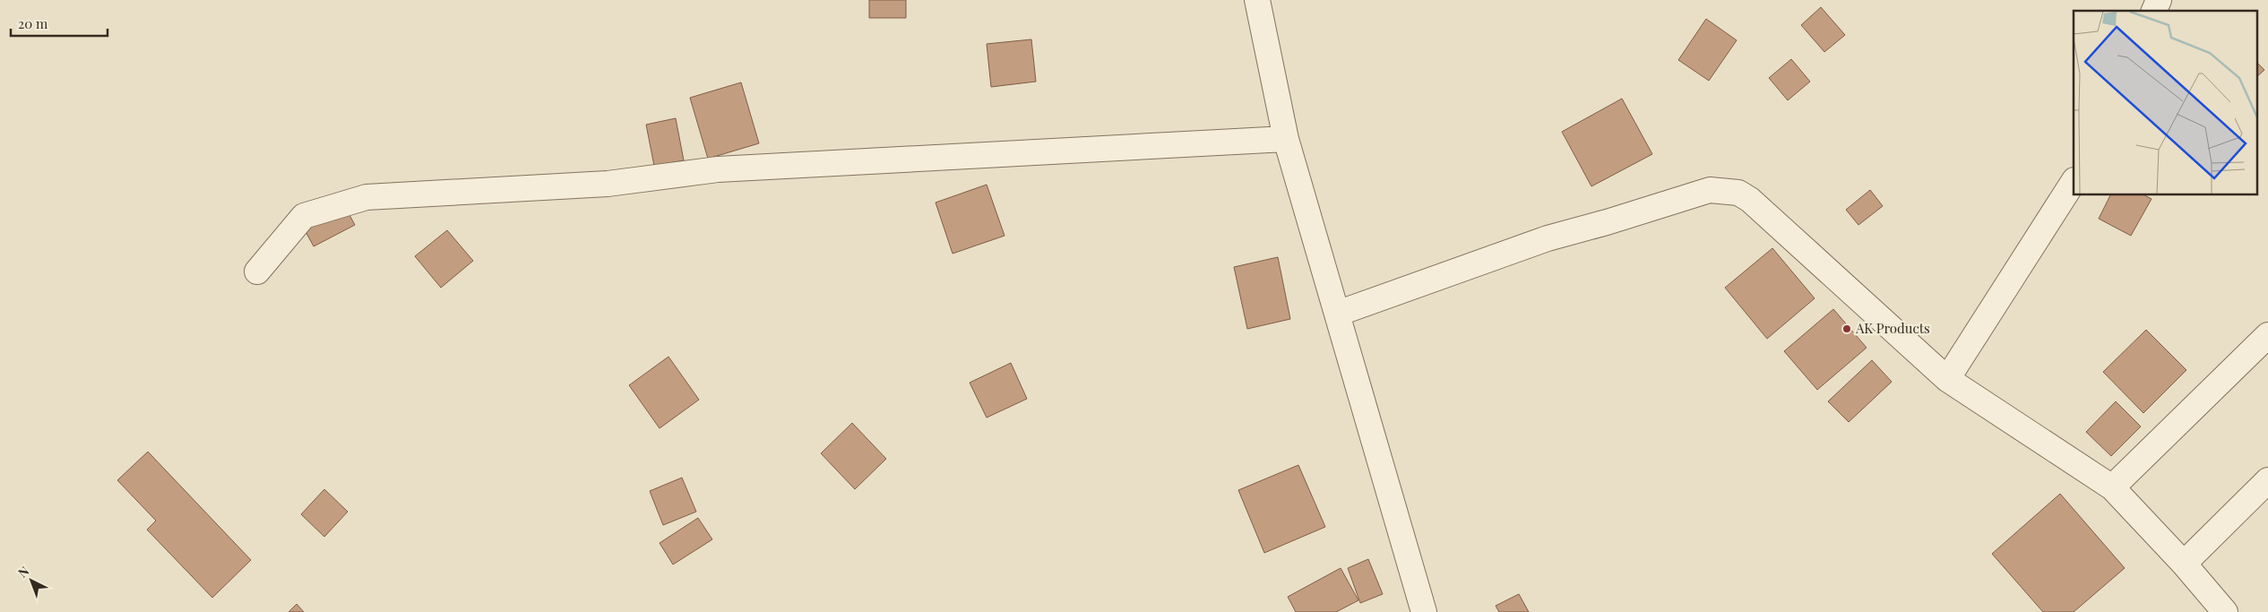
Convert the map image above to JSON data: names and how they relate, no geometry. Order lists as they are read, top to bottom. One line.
{"places":["AK Products"],"scale_bar":"20 m","north":"top left"}
